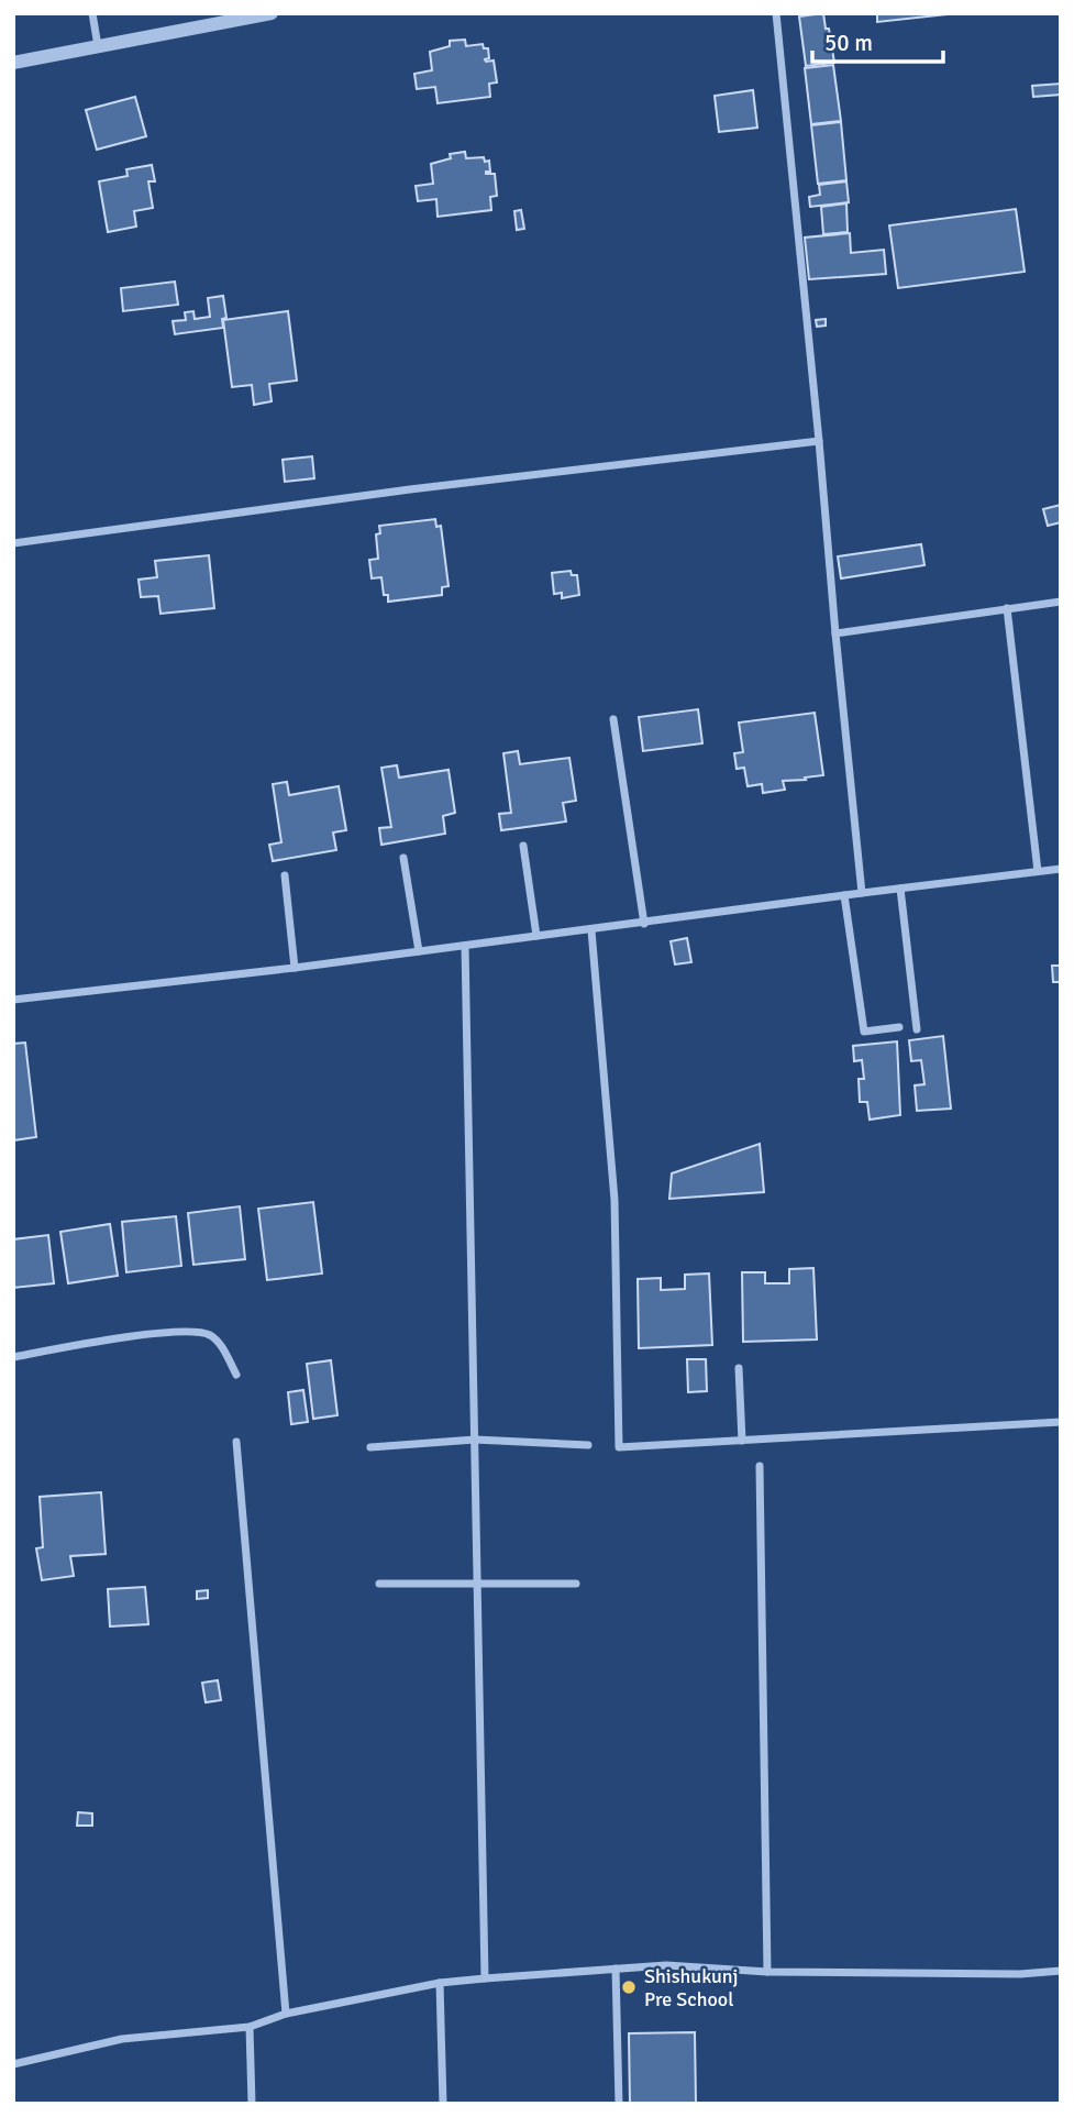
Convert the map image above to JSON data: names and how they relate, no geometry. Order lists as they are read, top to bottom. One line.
{"places":["Shishukunj Pre School"],"scale_bar":"50 m"}
